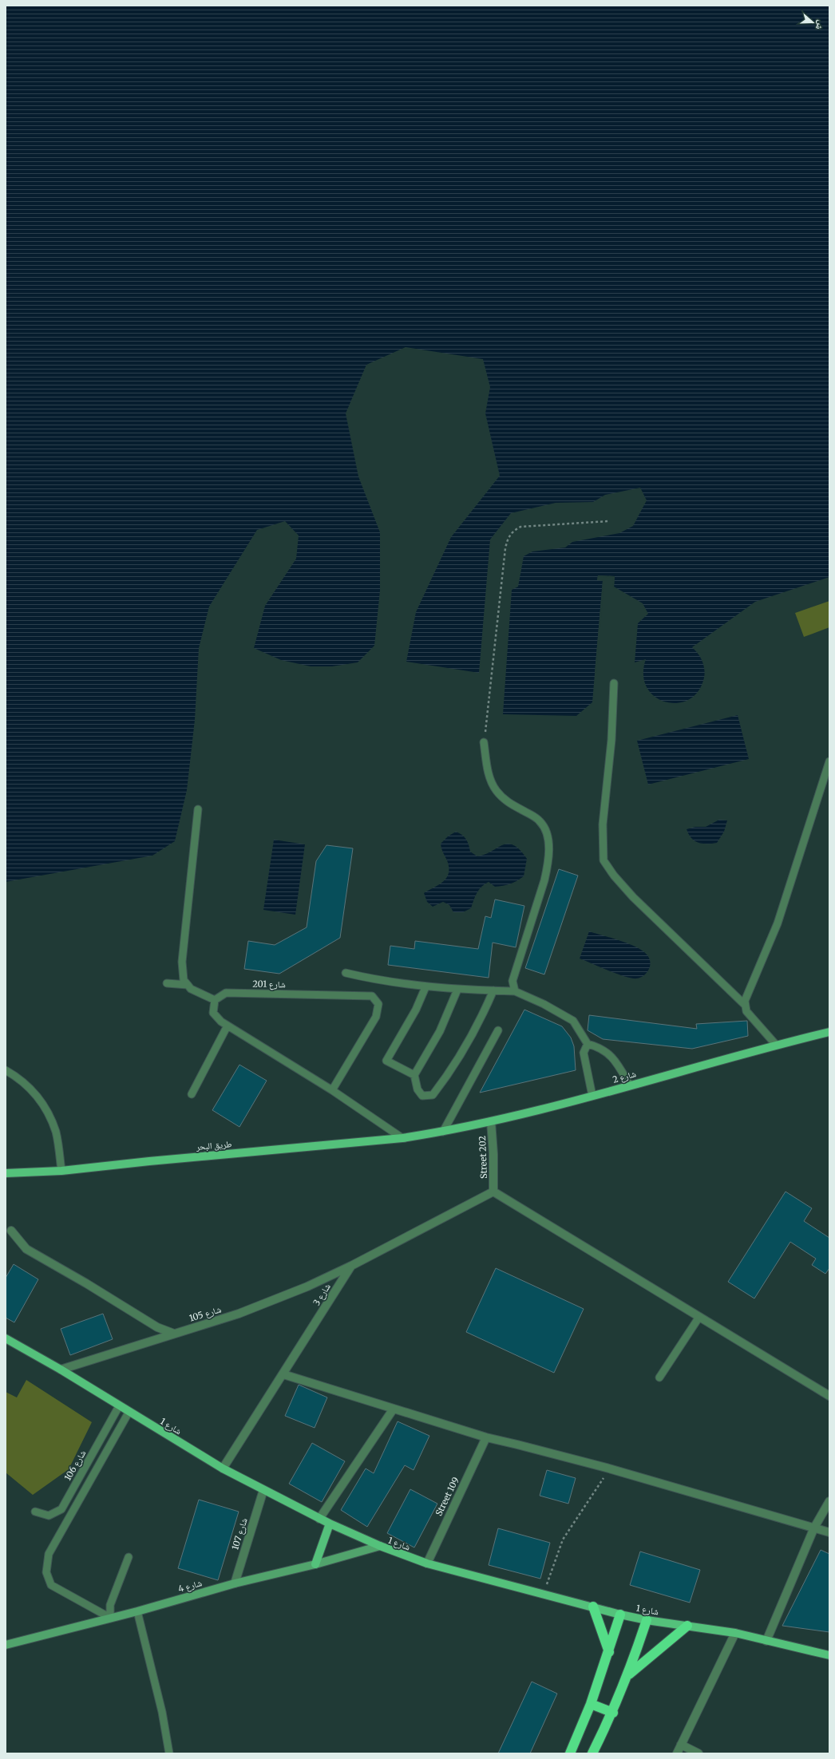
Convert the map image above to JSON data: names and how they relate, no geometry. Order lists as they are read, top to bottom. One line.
{"streets":{"main road":["شارع 2","طريق البحر","شارع 1","شارع 4"],"street":["Street 202","شارع 3","شارع 105","Street 109","شارع 107"],"lane":["شارع 201","شارع 106"]},"crossings":[["شارع 2","طريق البحر"],["شارع 2","Street 202"],["شارع 3","شارع 105"],["شارع 3","شارع 1"],["شارع 105","شارع 1"],["شارع 1","شارع 106"],["شارع 1","Street 109"],["شارع 1","شارع 107"],["شارع 1","شارع 4"],["شارع 107","شارع 4"]],"north":"right"}
